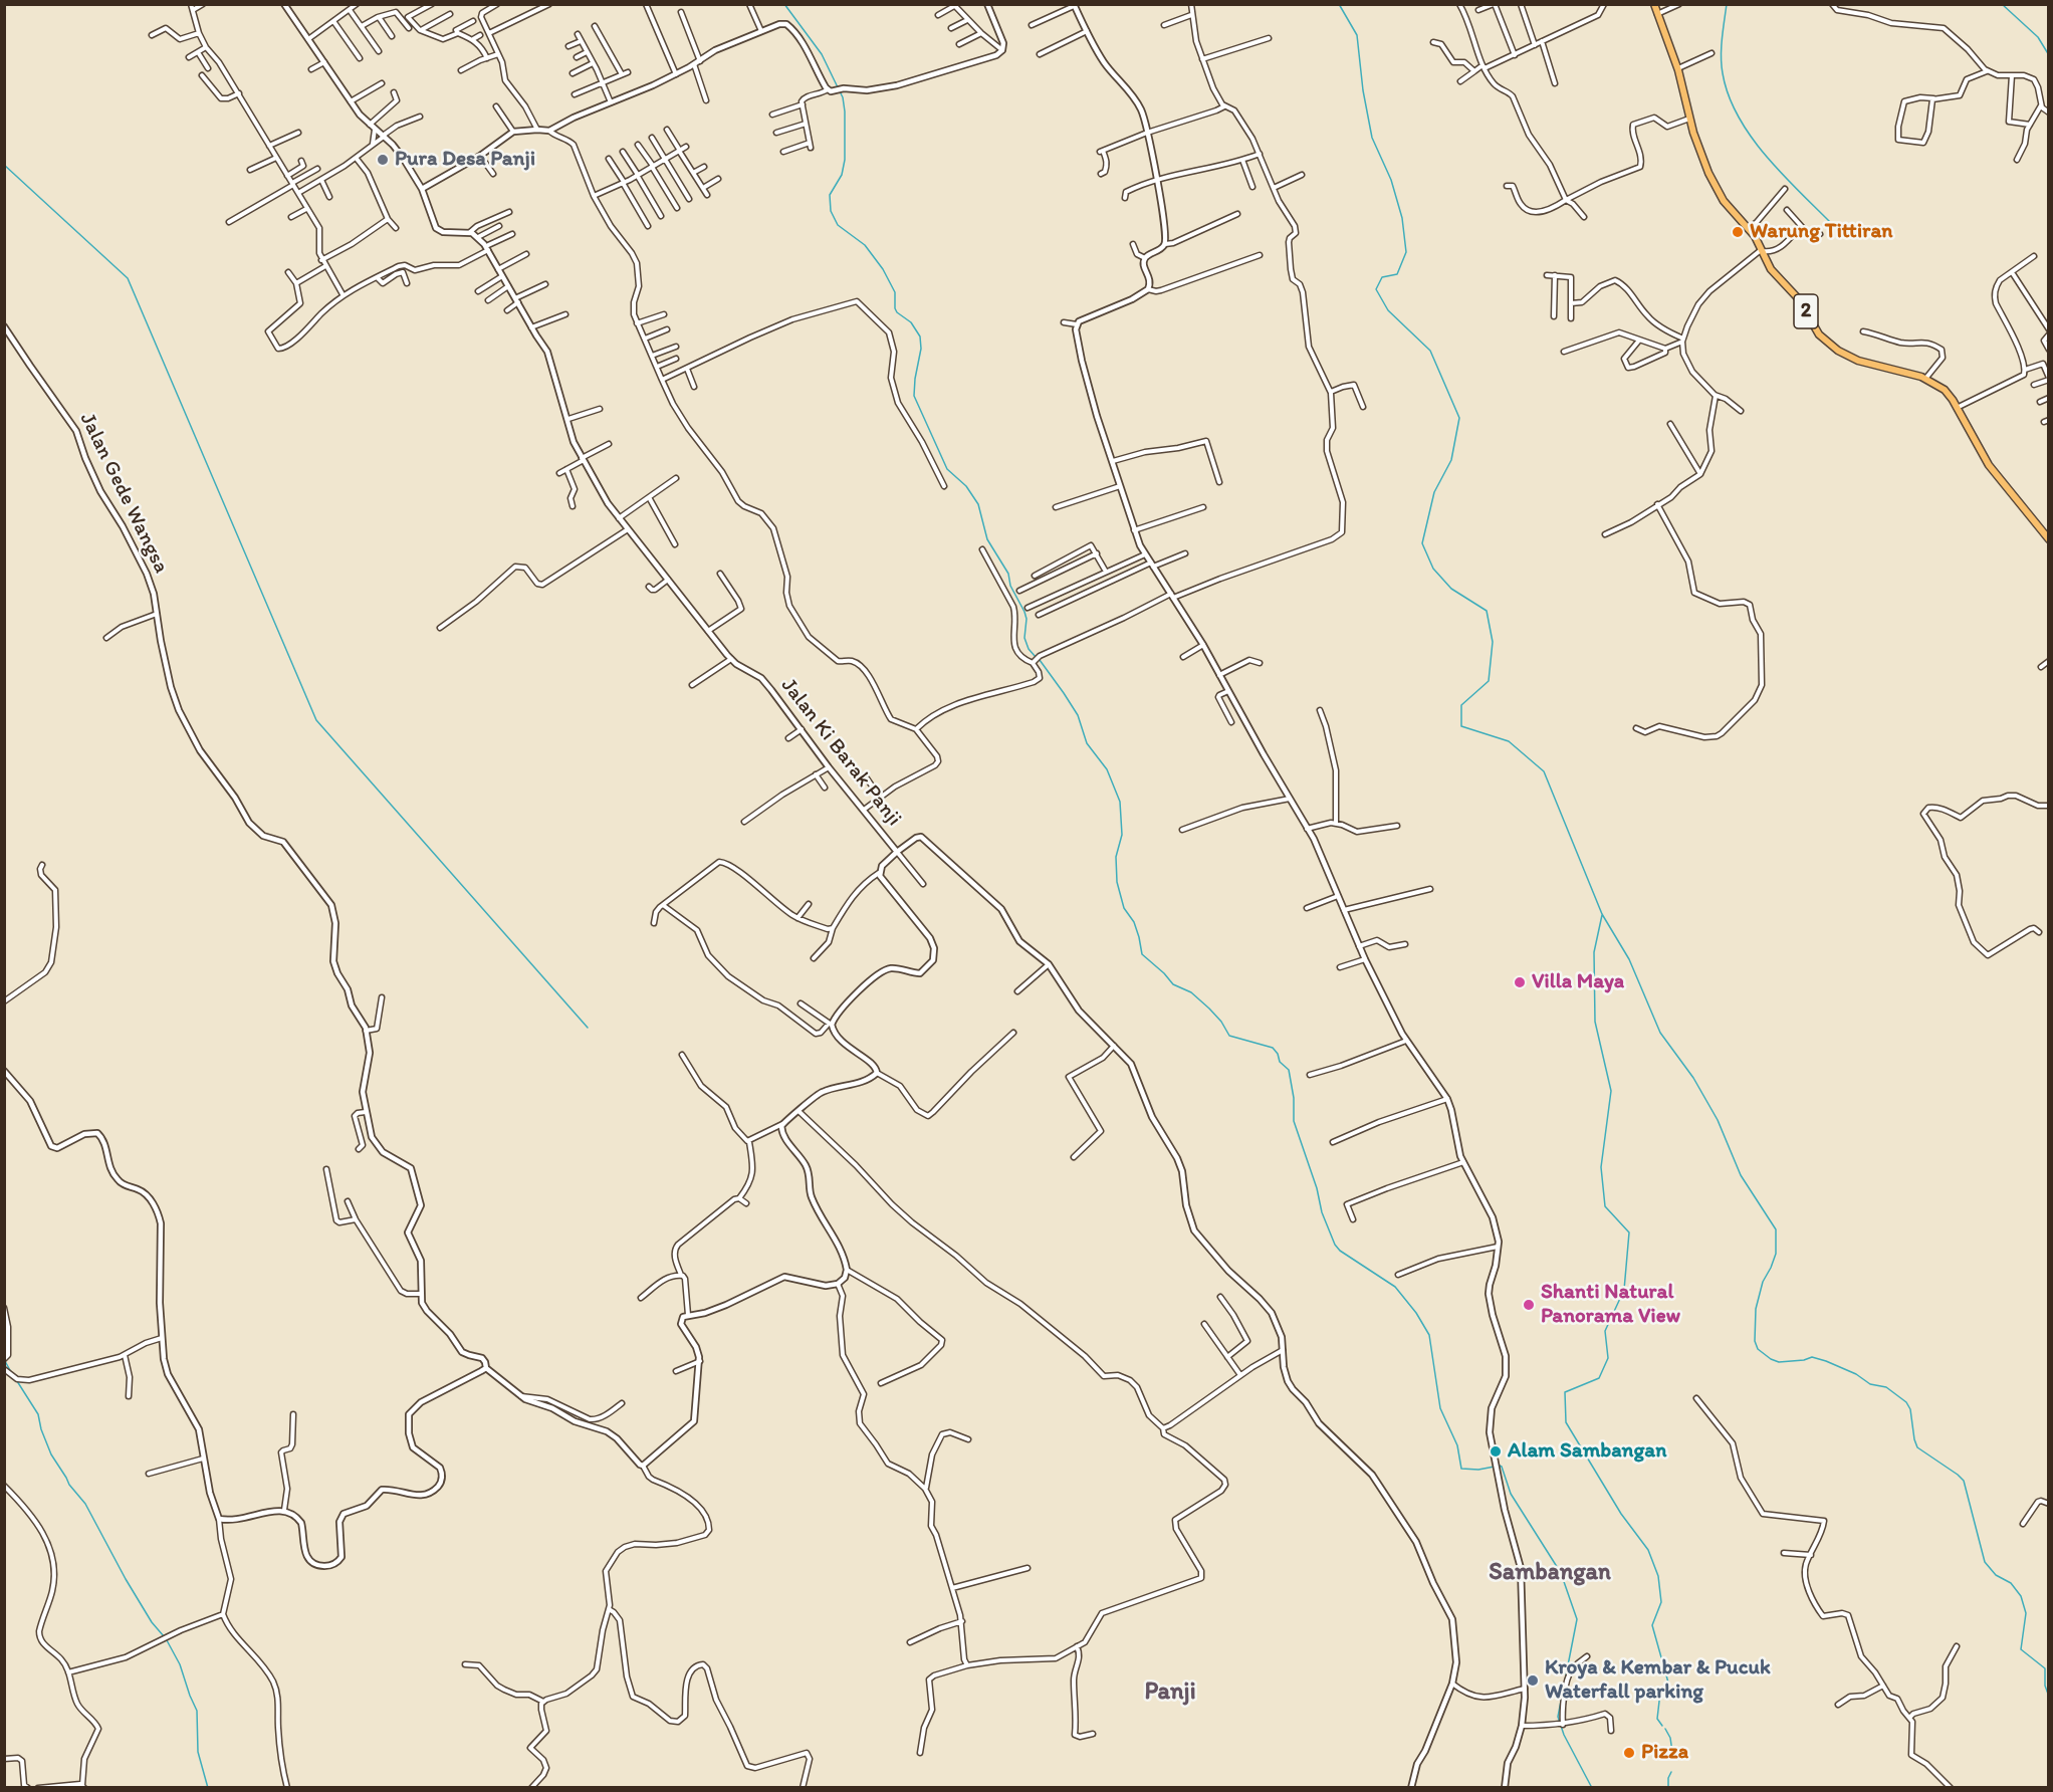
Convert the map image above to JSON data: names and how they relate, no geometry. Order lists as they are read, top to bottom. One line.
{"streets":{"highway":["2"],"street":["Jalan Gede Wangsa","Jalan Ki Barak Panji"]},"districts":["Sambangan","Panji"],"places":["Pura Desa Panji","Warung Tittiran","Villa Maya","Shanti Natural Panorama View","Alam Sambangan","Kroya & Kembar & Pucuk Waterfall parking","Pizza"]}
